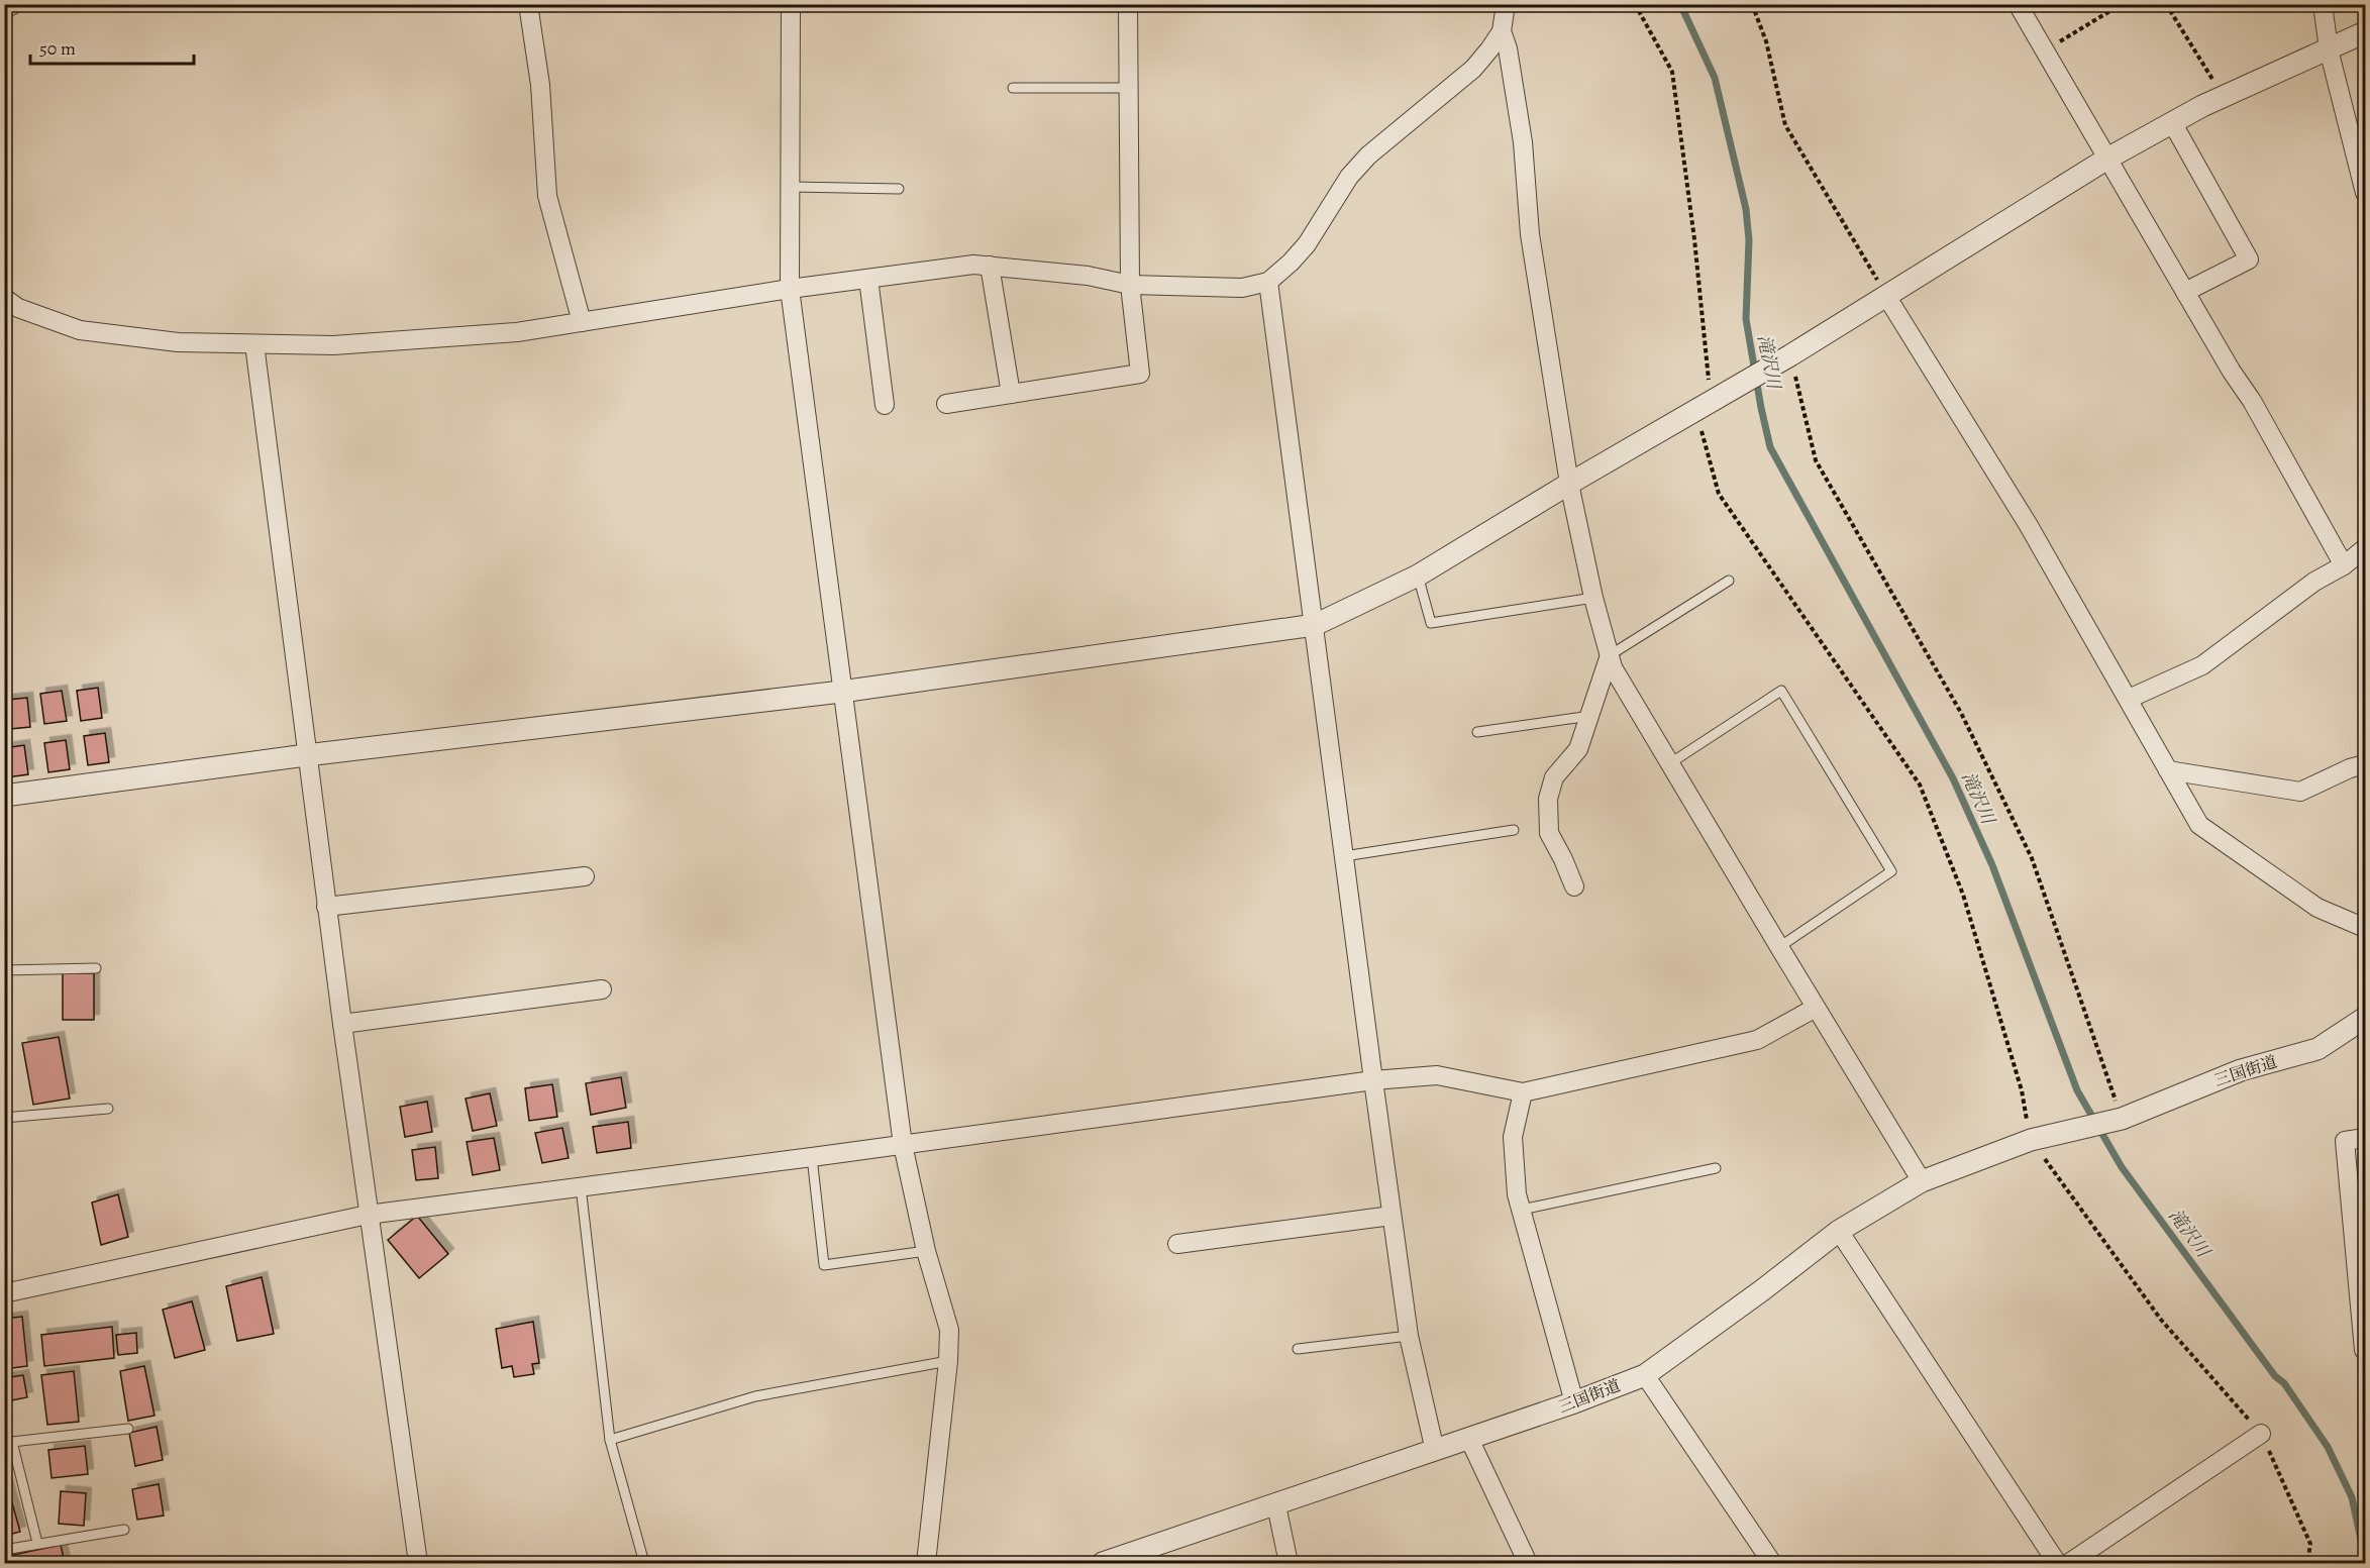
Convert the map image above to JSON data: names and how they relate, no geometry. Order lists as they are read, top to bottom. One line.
{"streets":{"street":["三国街道"]},"water":["滝沢川"],"scale_bar":"50 m"}
